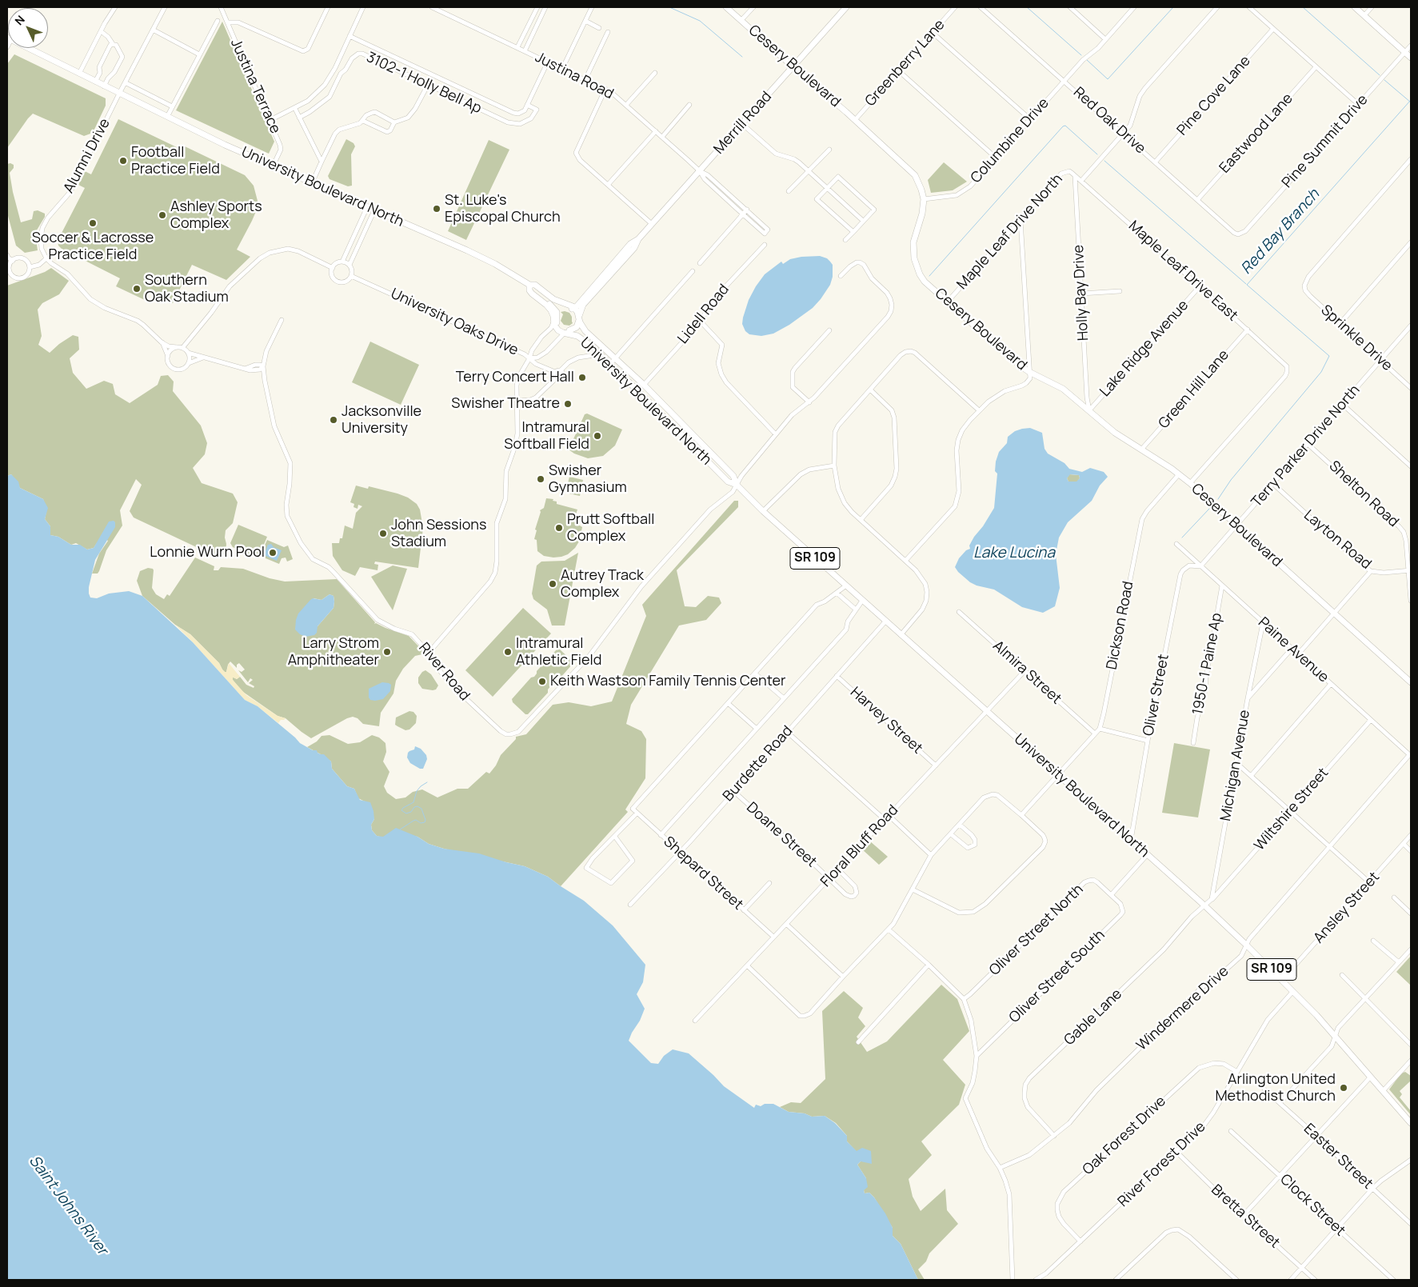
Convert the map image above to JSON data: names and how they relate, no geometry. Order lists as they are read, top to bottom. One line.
{"streets":{"main road":["Cesery Boulevard","Merrill Road","University Boulevard North","SR 109"],"street":["Greenberry Lane","Justina Road","3102-1 Holly Bell Ap","Justina Terrace","Pine Cove Lane","Red Oak Drive","Eastwood Lane","Columbine Drive","Pine Summit Drive","Alumni Drive","Maple Leaf Drive North","Maple Leaf Drive East","Holly Bay Drive","Lidell Road","University Oaks Drive","Sprinkle Drive","Lake Ridge Avenue","Green Hill Lane","Terry Parker Drive North","Shelton Road","Layton Road","Dickson Road","Paine Avenue","1950-1 Paine Ap","River Road","Almira Street","Oliver Street","Harvey Street","Burdette Road","Michigan Avenue","Wiltshire Street","Doane Street","Floral Bluff Road","Shepard Street","Ansley Street","Oliver Street North","Oliver Street South","Windermere Drive","Gable Lane","Oak Forest Drive","Easter Street","River Forest Drive","Clock Street","Bretta Street"]},"crossings":[["Greenberry Lane","Cesery Boulevard"],["Cesery Boulevard","Merrill Road"],["Cesery Boulevard","Columbine Drive"],["Cesery Boulevard","Maple Leaf Drive North"],["Cesery Boulevard","Maple Leaf Drive East"],["Cesery Boulevard","Holly Bay Drive"],["Cesery Boulevard","Lake Ridge Avenue"],["Cesery Boulevard","Green Hill Lane"],["Cesery Boulevard","Terry Parker Drive North"],["Cesery Boulevard","Dickson Road"],["Justina Road","Merrill Road"],["Justina Terrace","University Boulevard North"],["Pine Cove Lane","Red Oak Drive"],["Red Oak Drive","Eastwood Lane"],["Red Oak Drive","Columbine Drive"],["Red Oak Drive","Pine Summit Drive"],["Merrill Road","University Boulevard North"],["Merrill Road","SR 109"],["Alumni Drive","University Boulevard North"],["University Boulevard North","Lidell Road"],["University Boulevard North","SR 109"],["University Boulevard North","River Road"],["University Boulevard North","Oliver Street"],["University Boulevard North","Burdette Road"],["University Boulevard North","Floral Bluff Road"],["University Boulevard North","Ansley Street"],["University Boulevard North","Windermere Drive"],["University Boulevard North","Gable Lane"],["University Boulevard North","River Forest Drive"],["Maple Leaf Drive North","Maple Leaf Drive East"],["Maple Leaf Drive North","Holly Bay Drive"],["Maple Leaf Drive East","Holly Bay Drive"],["Maple Leaf Drive East","Lake Ridge Avenue"],["Maple Leaf Drive East","Green Hill Lane"],["Holly Bay Drive","Lake Ridge Avenue"],["Sprinkle Drive","Terry Parker Drive North"],["Terry Parker Drive North","Shelton Road"],["Terry Parker Drive North","Layton Road"],["Terry Parker Drive North","Paine Avenue"],["Terry Parker Drive North","Oliver Street"],["Shelton Road","Layton Road"],["Paine Avenue","1950-1 Paine Ap"],["Paine Avenue","Oliver Street"],["Paine Avenue","Michigan Avenue"],["Paine Avenue","Wiltshire Street"],["Paine Avenue","Windermere Drive"],["Almira Street","Floral Bluff Road"],["Harvey Street","Burdette Road"],["Harvey Street","Floral Bluff Road"],["Burdette Road","Doane Street"],["Burdette Road","Shepard Street"],["Michigan Avenue","Wiltshire Street"],["Doane Street","Floral Bluff Road"],["Floral Bluff Road","Shepard Street"],["Oliver Street North","Oliver Street South"],["Windermere Drive","Gable Lane"],["Oak Forest Drive","River Forest Drive"],["River Forest Drive","Bretta Street"]],"water":["Red Bay Branch","Lake Lucina","Saint Johns River"],"places":["Football Practice Field","St. Luke's Episcopal Church","Ashley Sports Complex","Soccer & Lacrosse Practice Field","Southern Oak Stadium","Terry Concert Hall","Swisher Theatre","Jacksonville University","Intramural Softball Field","Swisher Gymnasium","Prutt Softball Complex","John Sessions Stadium","Lonnie Wurn Pool","Autrey Track Complex","Larry Strom Amphitheater","Intramural Athletic Field","Keith Wastson Family Tennis Center","Arlington United Methodist Church"],"north":"top left"}
